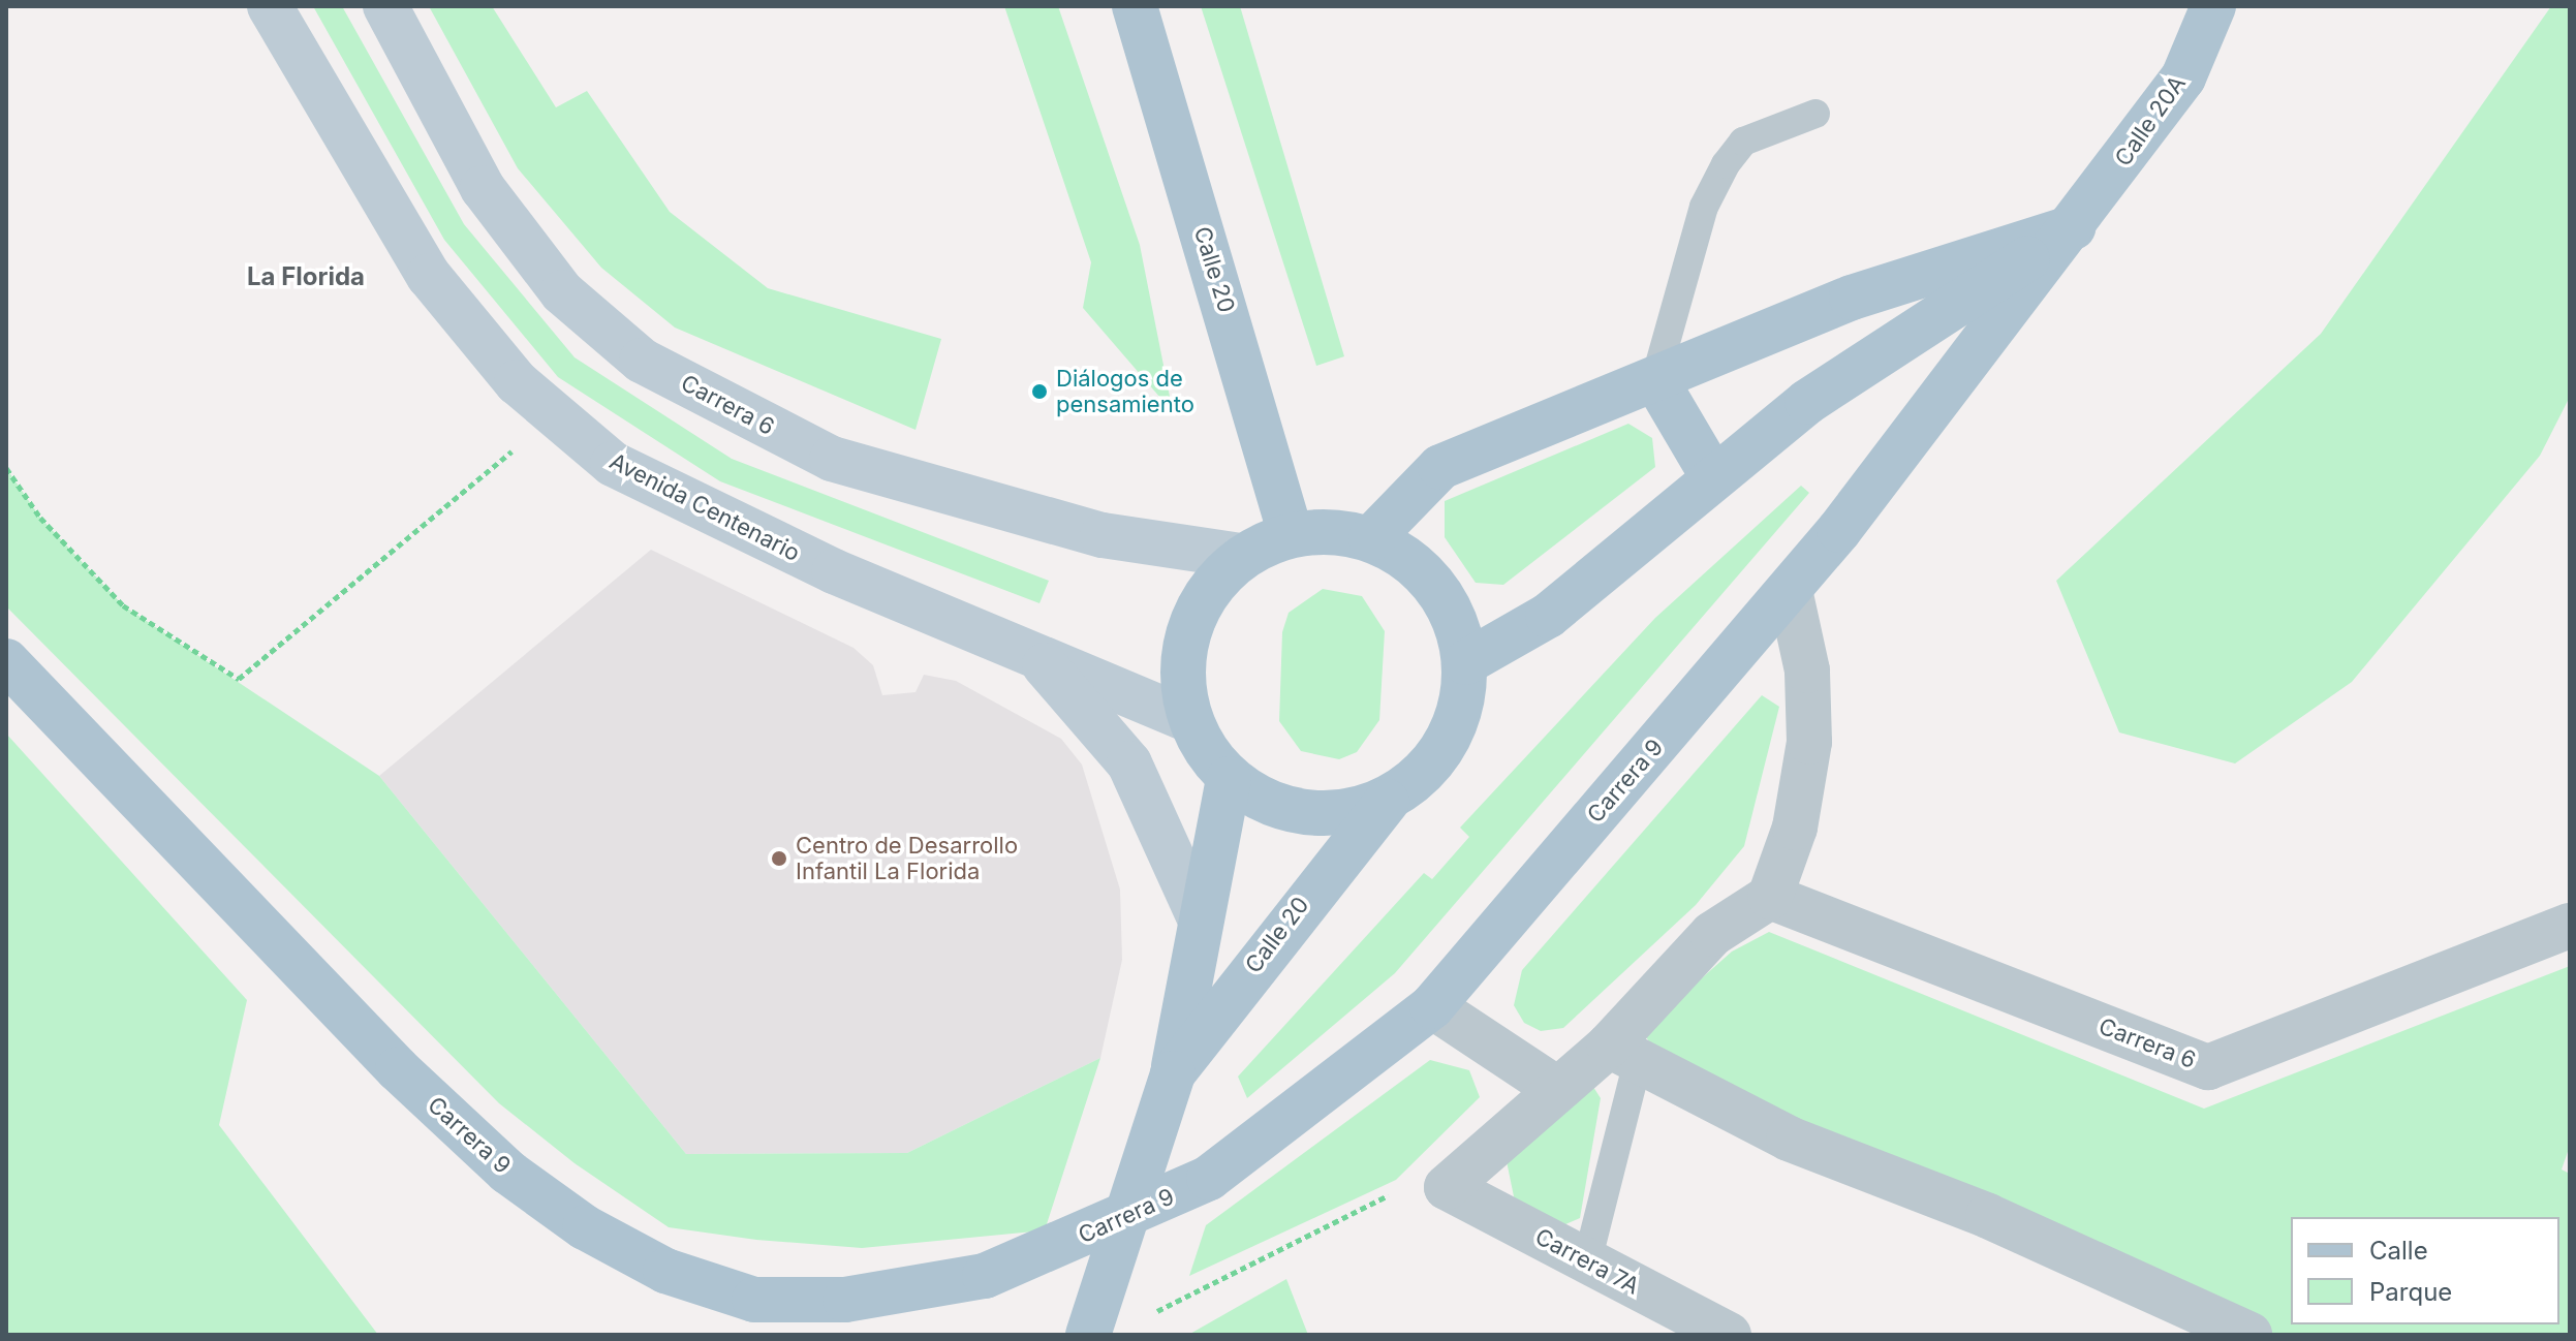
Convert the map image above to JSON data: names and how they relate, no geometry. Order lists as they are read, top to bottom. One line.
{"streets":{"main road":["Calle 20A","Calle 20","Carrera 6","Avenida Centenario","Carrera 9"],"street":["Carrera 7A"]},"crossings":[["Calle 20A","Carrera 9"],["Calle 20","Carrera 6"],["Calle 20","Avenida Centenario"],["Carrera 6","Avenida Centenario"]],"districts":["La Florida"],"places":["Diálogos de pensamiento","Centro de Desarrollo Infantil La Florida"],"legend":["Calle","Parque"]}
